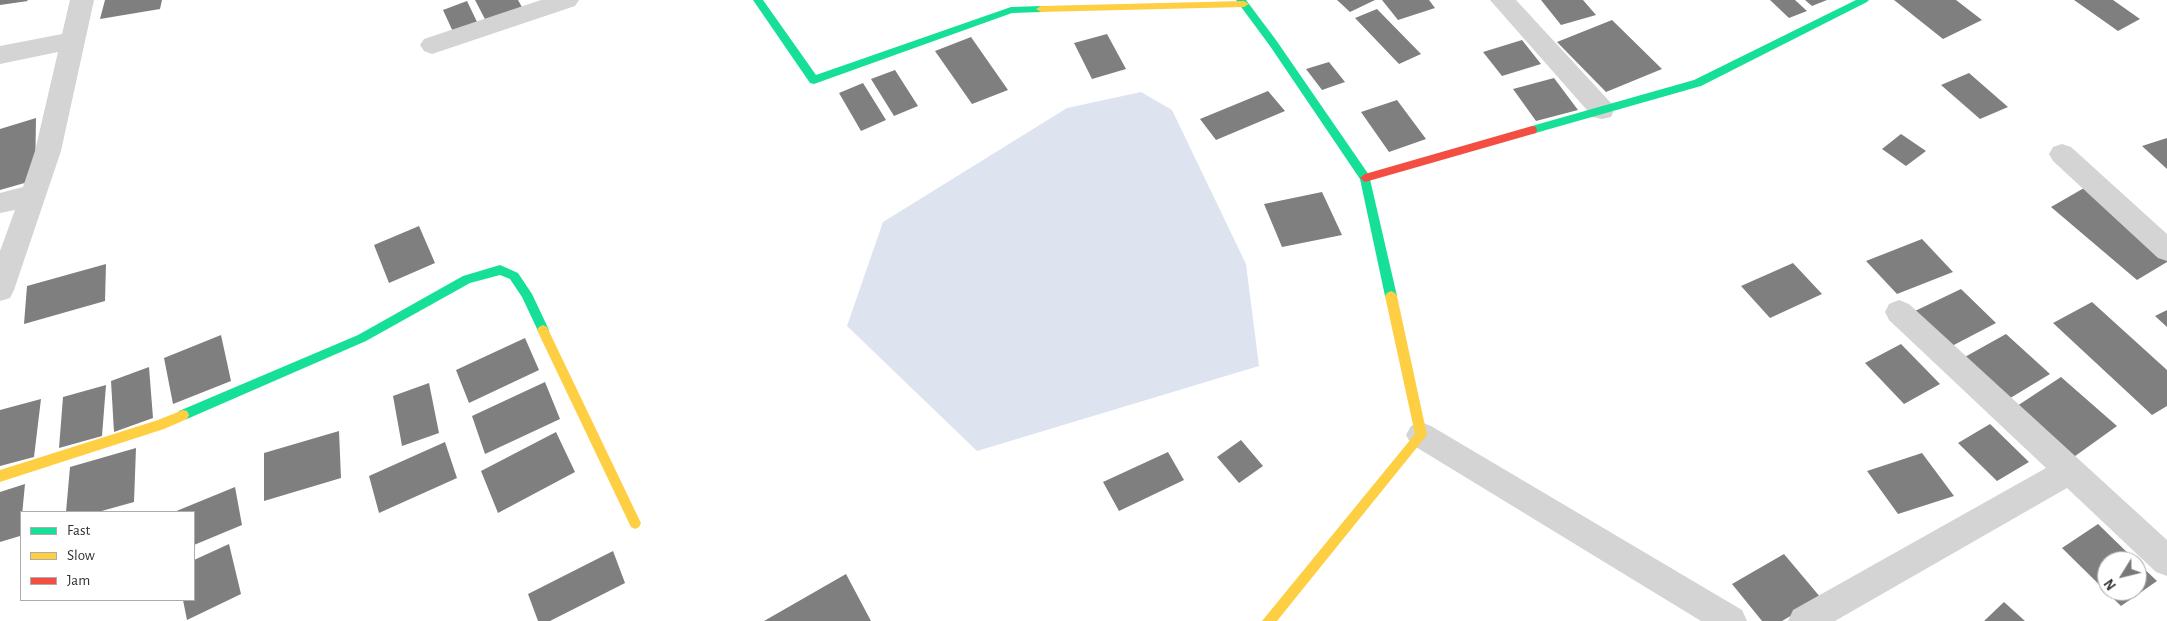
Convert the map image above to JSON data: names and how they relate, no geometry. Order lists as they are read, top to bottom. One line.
{"legend":["Fast","Slow","Jam"],"north":"bottom left"}
